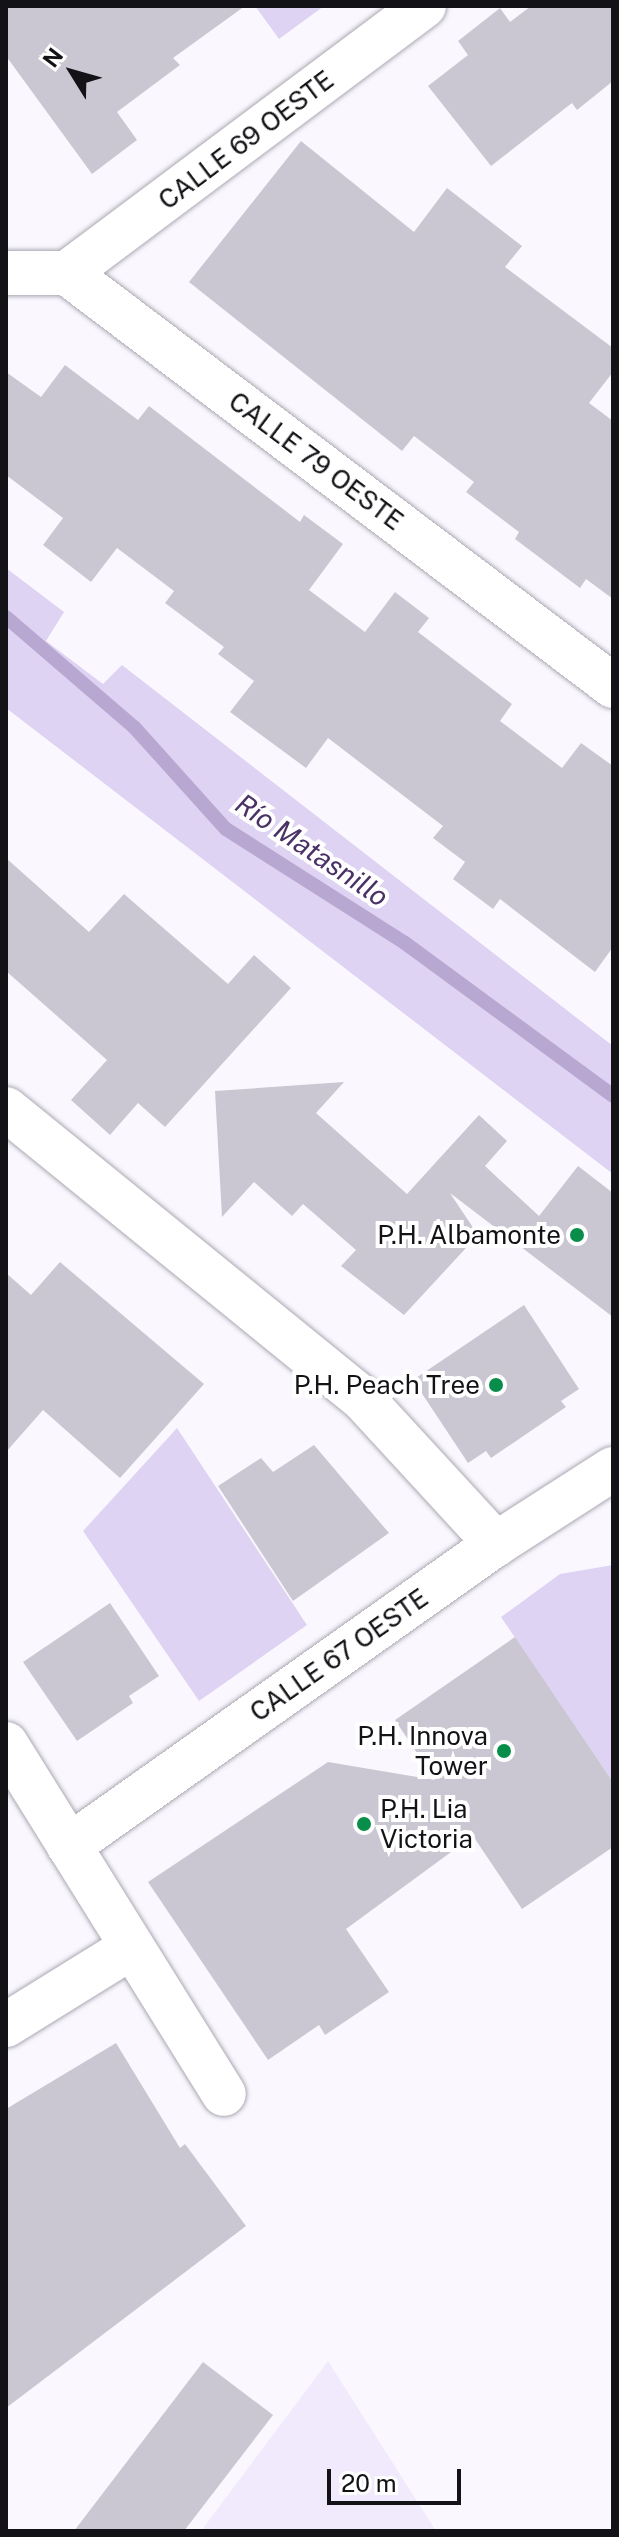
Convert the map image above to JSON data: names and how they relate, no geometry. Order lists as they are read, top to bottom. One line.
{"streets":{"street":["CALLE 69 OESTE","CALLE 79 OESTE","CALLE 67 OESTE"]},"crossings":[["CALLE 69 OESTE","CALLE 79 OESTE"]],"water":["Río Matasnillo"],"places":["P.H. Albamonte","P.H. Peach Tree","P.H. Innova Tower","P.H. Lia Victoria"],"scale_bar":"20 m","north":"top left"}
